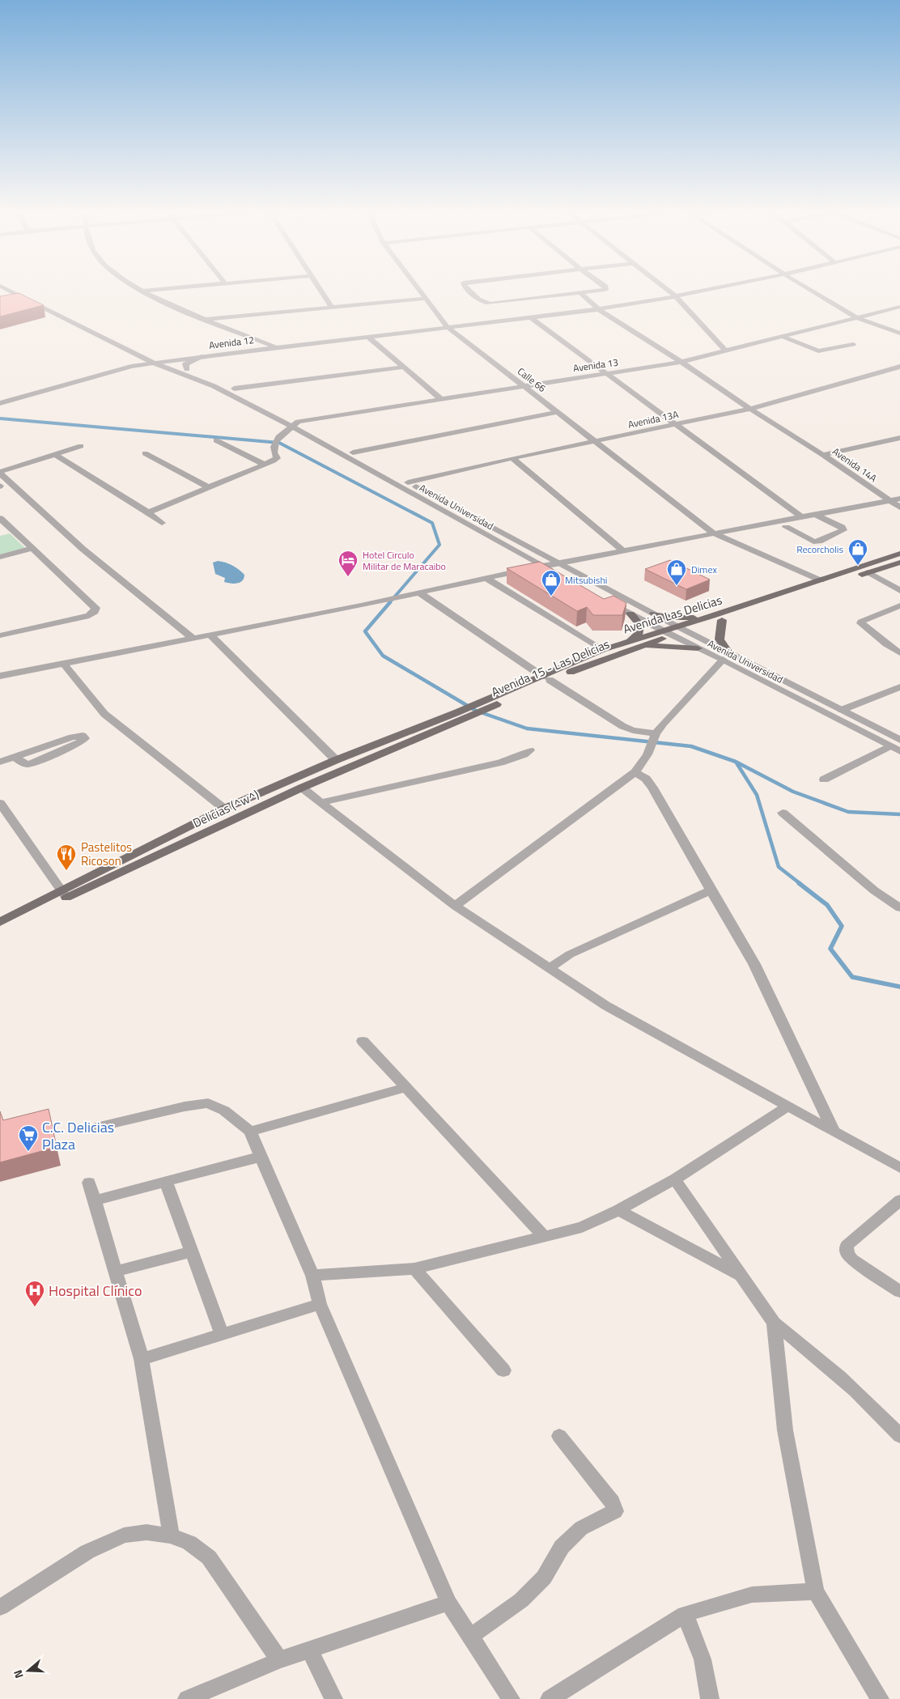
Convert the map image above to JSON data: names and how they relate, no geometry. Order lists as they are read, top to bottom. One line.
{"streets":{"main road":["Avenida Las Delicias","Avenida 15 - Las Delicias","Delicias (^w^)"],"street":["Avenida 12","Avenida 13","Calle 66","Avenida 13A","Avenida 14A","Avenida Universidad"]},"crossings":[["Avenida 12","Calle 66"],["Avenida 12","Avenida Universidad"],["Avenida 13","Calle 66"],["Avenida 13","Avenida Universidad"],["Calle 66","Avenida 13A"],["Calle 66","Avenida Las Delicias"],["Avenida 13A","Avenida Universidad"],["Avenida Universidad","Avenida Las Delicias"],["Avenida Universidad","Avenida 15 - Las Delicias"],["Avenida Las Delicias","Avenida 15 - Las Delicias"],["Avenida 15 - Las Delicias","Delicias (^w^)"]],"places":{"shop":["Recorcholis","Dimex","Mitsubishi"],"hotel":["Hotel Circulo Militar de Maracaibo"],"restaurant":["Pastelitos Ricoson"],"supermarket":["C.C. Delicias Plaza"],"hospital":["Hospital Clínico"]},"north":"left"}
